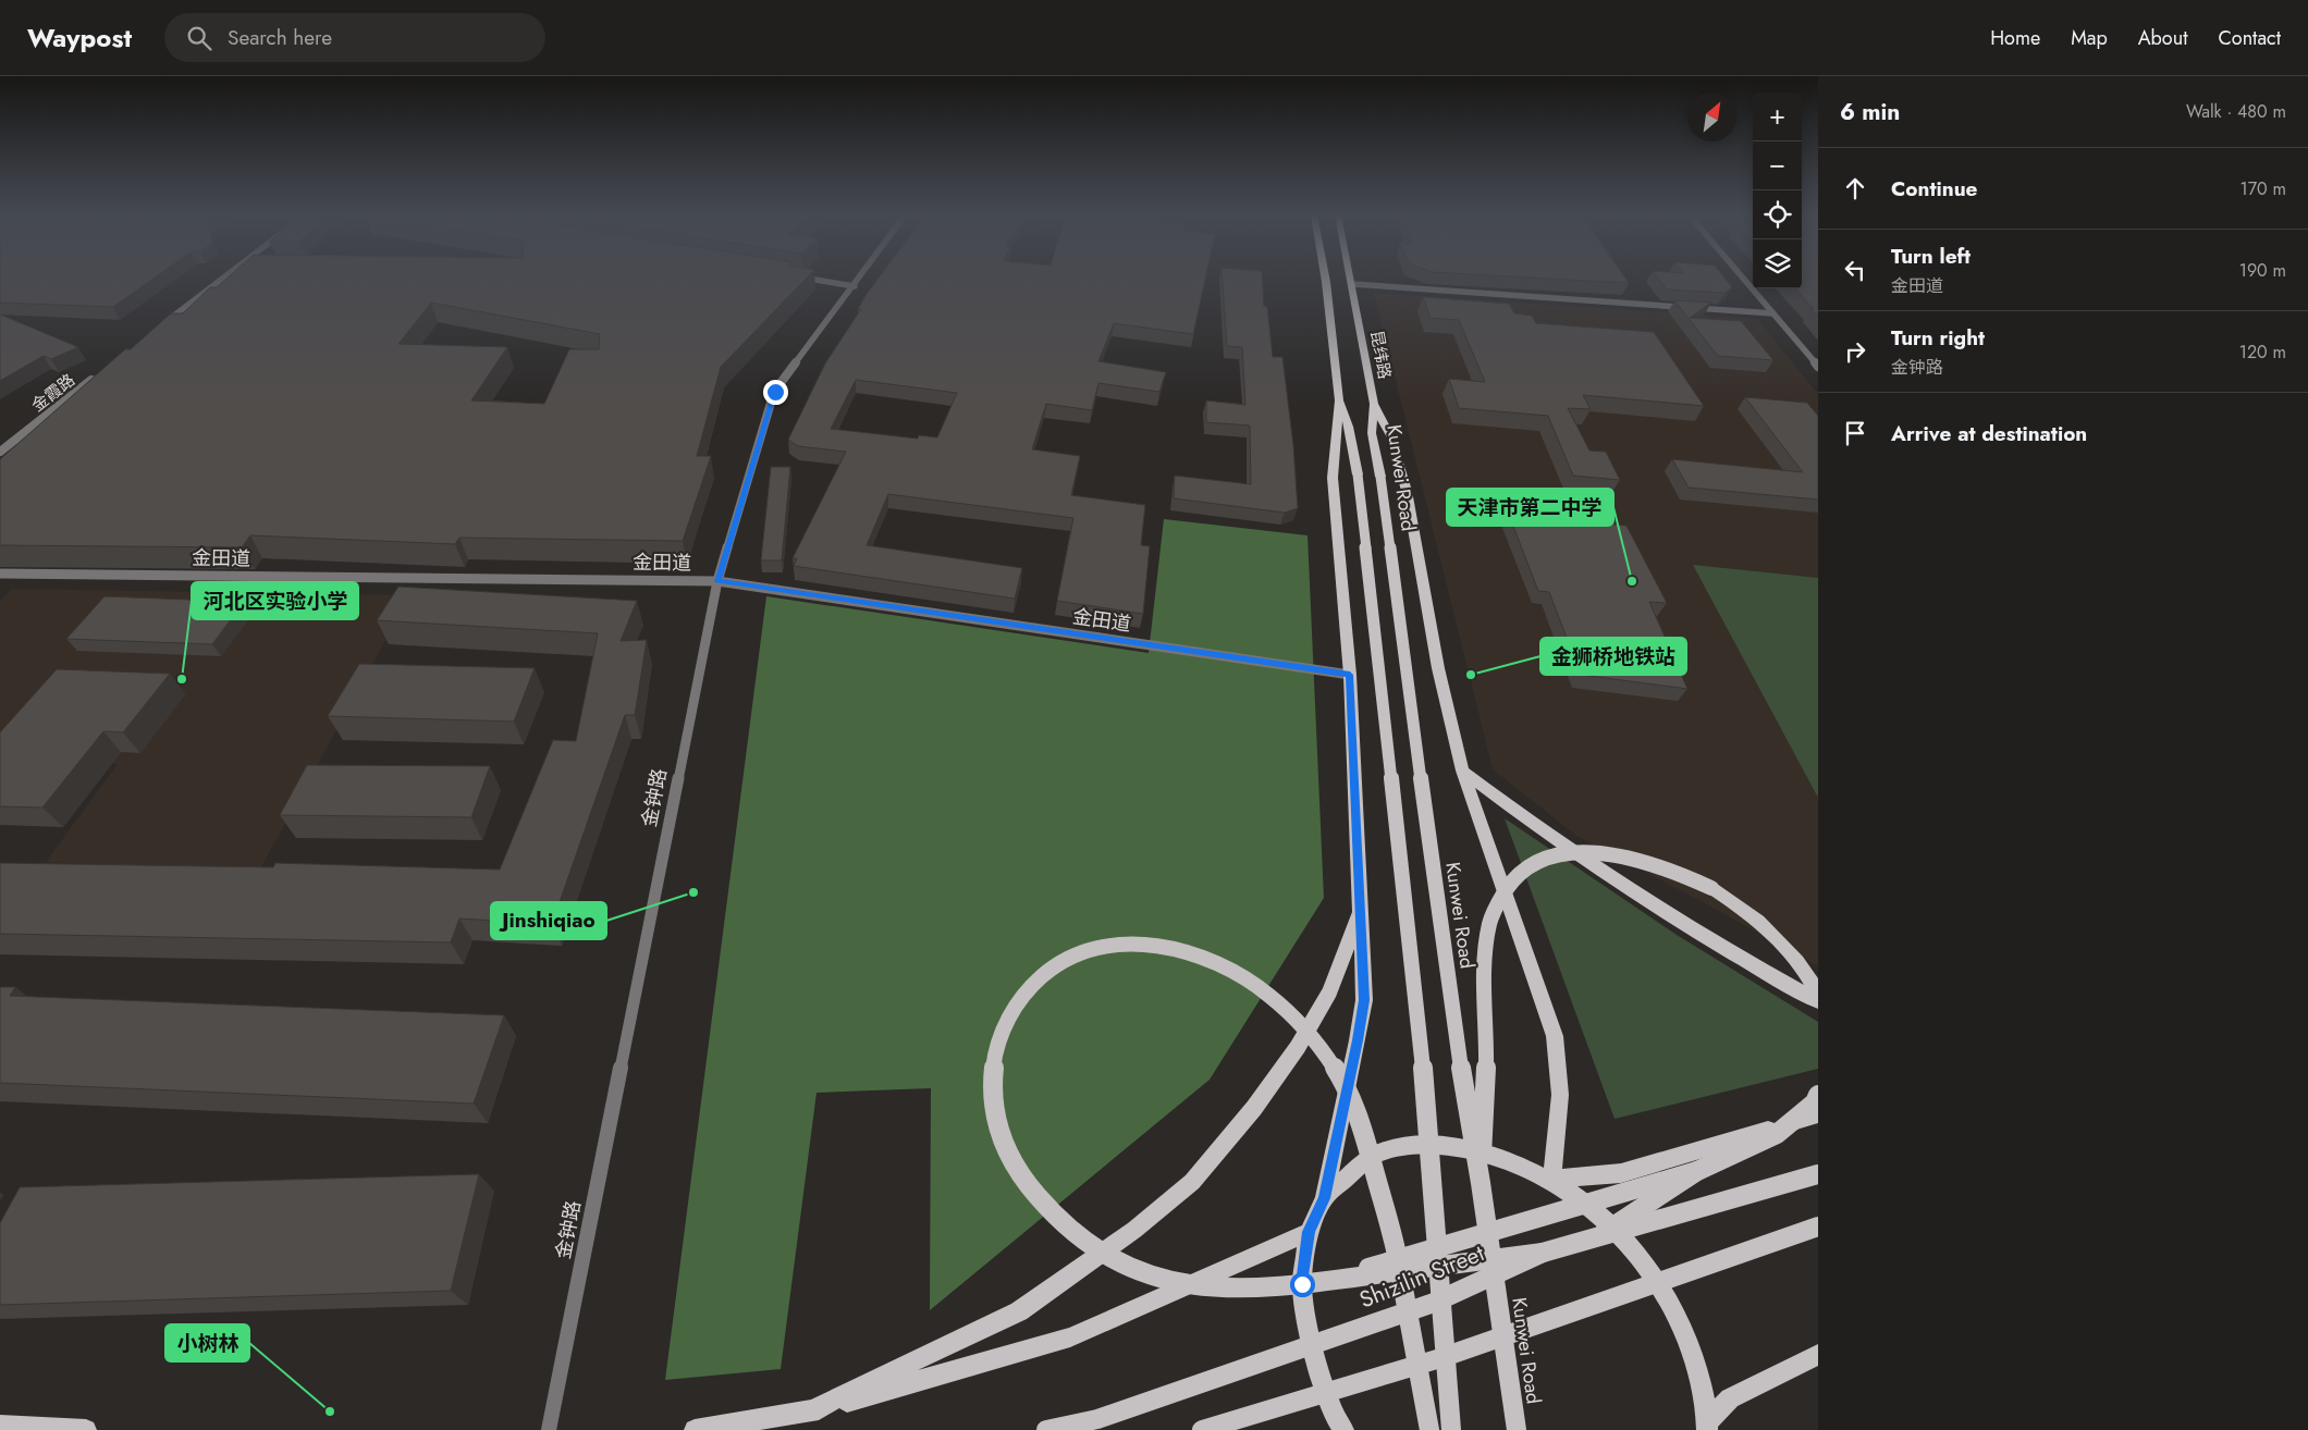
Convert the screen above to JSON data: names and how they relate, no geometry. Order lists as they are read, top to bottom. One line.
{"streets":{"main road":["昆纬路","Kunwei Road","Shizilin Street"],"street":["金霞路","金田道","金钟路"]},"crossings":[["昆纬路","Kunwei Road"],["金田道","金钟路"]],"places":["天津市第二中学","金狮桥地铁站","河北区实验小学","Jinshiqiao","小树林"],"north":"top right","page":{"header":"Waypost","search":"Search here","nav":["Home","Map","About","Contact"],"heading":["6 min","Walk · 480 m"],"map_buttons":["+","−"],"list":[["Continue","170 m"],["Turn left","金田道","190 m"],["Turn right","金钟路","120 m"],"Arrive at destination"]}}
